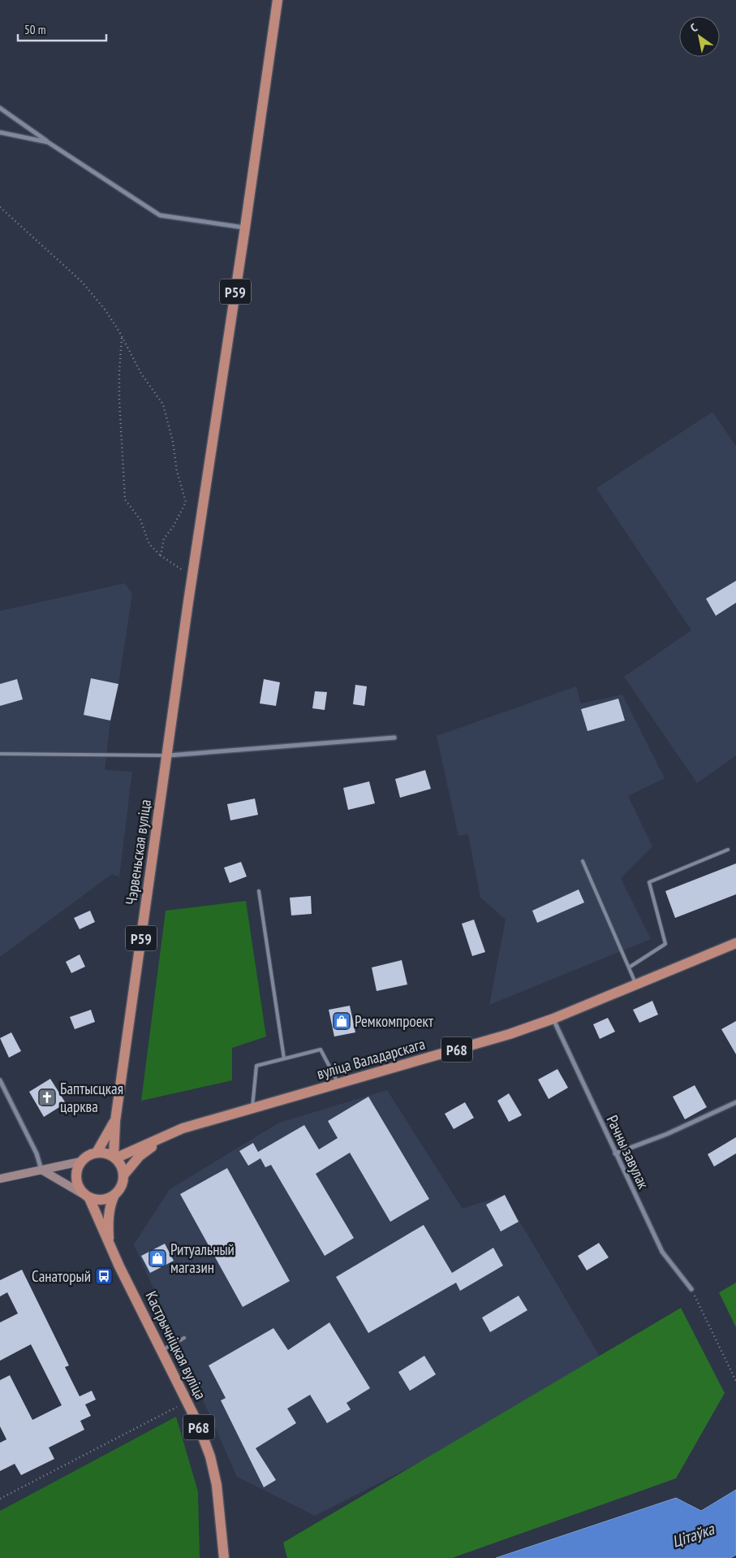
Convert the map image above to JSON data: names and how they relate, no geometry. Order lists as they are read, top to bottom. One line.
{"streets":{"main road":["Р59","Чэрвеньская вуліца","Р68","вуліца Валадарскага","Кастрычніцкая вуліца"],"street":["Рачны завулак"]},"crossings":[["Р59","Чэрвеньская вуліца"],["Чэрвеньская вуліца","Р68"],["Чэрвеньская вуліца","вуліца Валадарскага"],["Чэрвеньская вуліца","Кастрычніцкая вуліца"],["Р68","вуліца Валадарскага"],["Р68","Кастрычніцкая вуліца"],["вуліца Валадарскага","Рачны завулак"],["вуліца Валадарскага","Кастрычніцкая вуліца"]],"water":["Цітаўка"],"places":{"shop":["Ремкомпроект","Ритуальный магазин"],"church":["Баптысцкая царква"],"bus stop":["Санаторый"]},"scale_bar":"50 m","north":"top left"}
